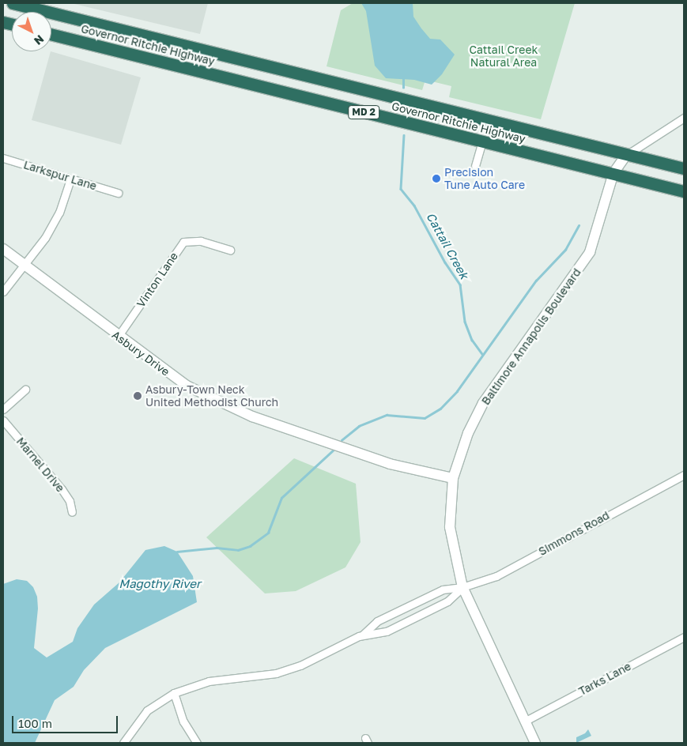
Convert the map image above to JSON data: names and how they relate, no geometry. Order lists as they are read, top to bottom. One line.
{"streets":{"highway":["Governor Ritchie Highway","MD 2"],"main road":["Baltimore Annapolis Boulevard","Asbury Drive"],"street":["Larkspur Lane","Vinton Lane","Marnel Drive","Simmons Road","Tarks Lane"]},"crossings":[["Governor Ritchie Highway","MD 2"],["Governor Ritchie Highway","Baltimore Annapolis Boulevard"],["MD 2","Baltimore Annapolis Boulevard"],["Vinton Lane","Asbury Drive"],["Baltimore Annapolis Boulevard","Asbury Drive"],["Baltimore Annapolis Boulevard","Simmons Road"],["Baltimore Annapolis Boulevard","Tarks Lane"]],"water":["Cattail Creek","Magothy River"],"parks":["Cattail Creek Natural Area"],"places":["Precision Tune Auto Care","Asbury-Town Neck United Methodist Church"],"scale_bar":"100 m","north":"bottom right"}
